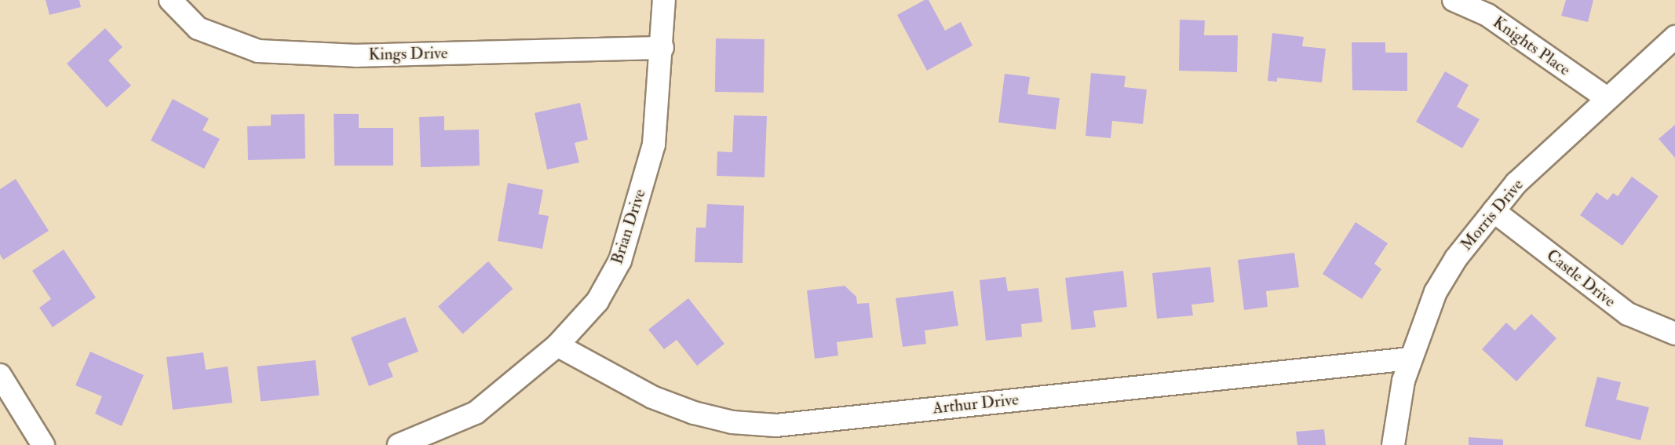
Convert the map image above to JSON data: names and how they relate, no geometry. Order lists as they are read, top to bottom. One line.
{"streets":{"street":["Knights Place","Kings Drive","Morris Drive","Brian Drive","Castle Drive","Arthur Drive"]},"crossings":[["Knights Place","Morris Drive"],["Kings Drive","Brian Drive"],["Morris Drive","Castle Drive"],["Morris Drive","Arthur Drive"],["Brian Drive","Arthur Drive"]]}
